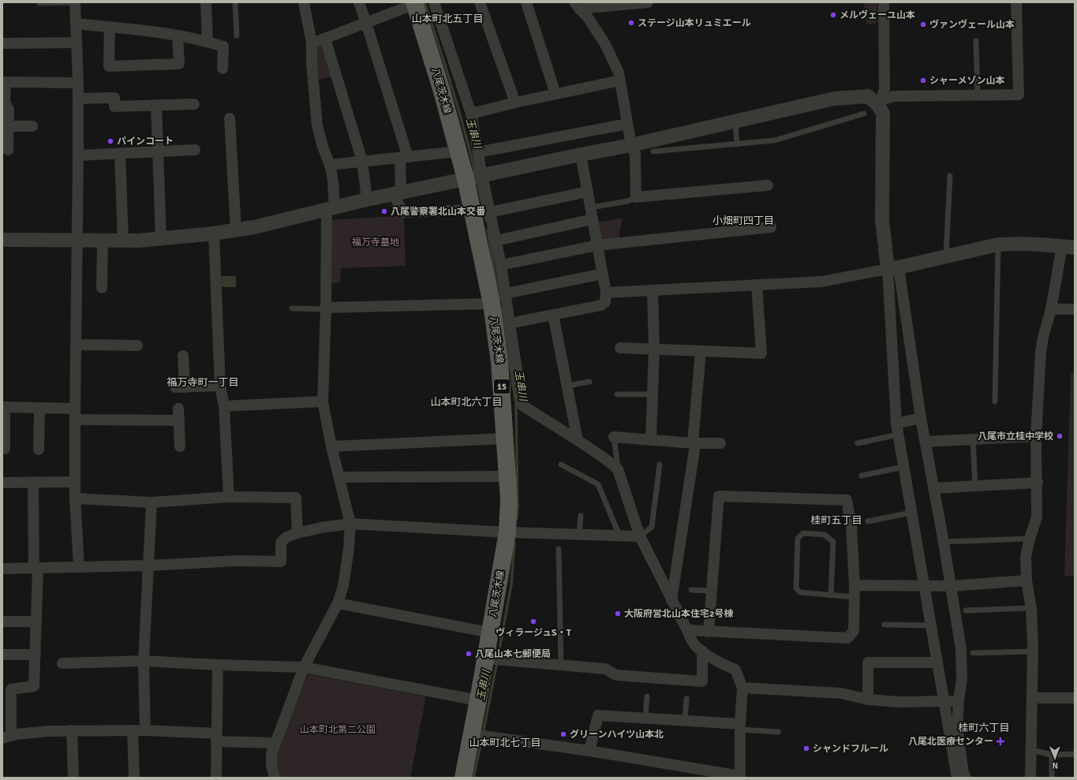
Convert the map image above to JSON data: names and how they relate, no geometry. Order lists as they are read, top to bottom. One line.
{"streets":{"main road":["八尾茨木線","15"]},"districts":["山本町北五丁目","小畑町四丁目","福万寺町一丁目","山本町北六丁目","桂町五丁目","桂町六丁目","山本町北七丁目"],"water":["玉串川"],"parks":["福万寺墓地","山本町北第二公園"],"places":{"other":["メルヴェーユ山本","ステージ山本リュミエール","ヴァンヴェール山本","シャーメゾン山本","パインコート","八尾警察署北山本交番","八尾市立桂中学校","大阪府営北山本住宅2号棟","ヴィラージュS・T","八尾山本七郵便局","グリーンハイツ山本北","シャンドフルール"],"health":["八尾北医療センター"]},"north":"bottom"}
